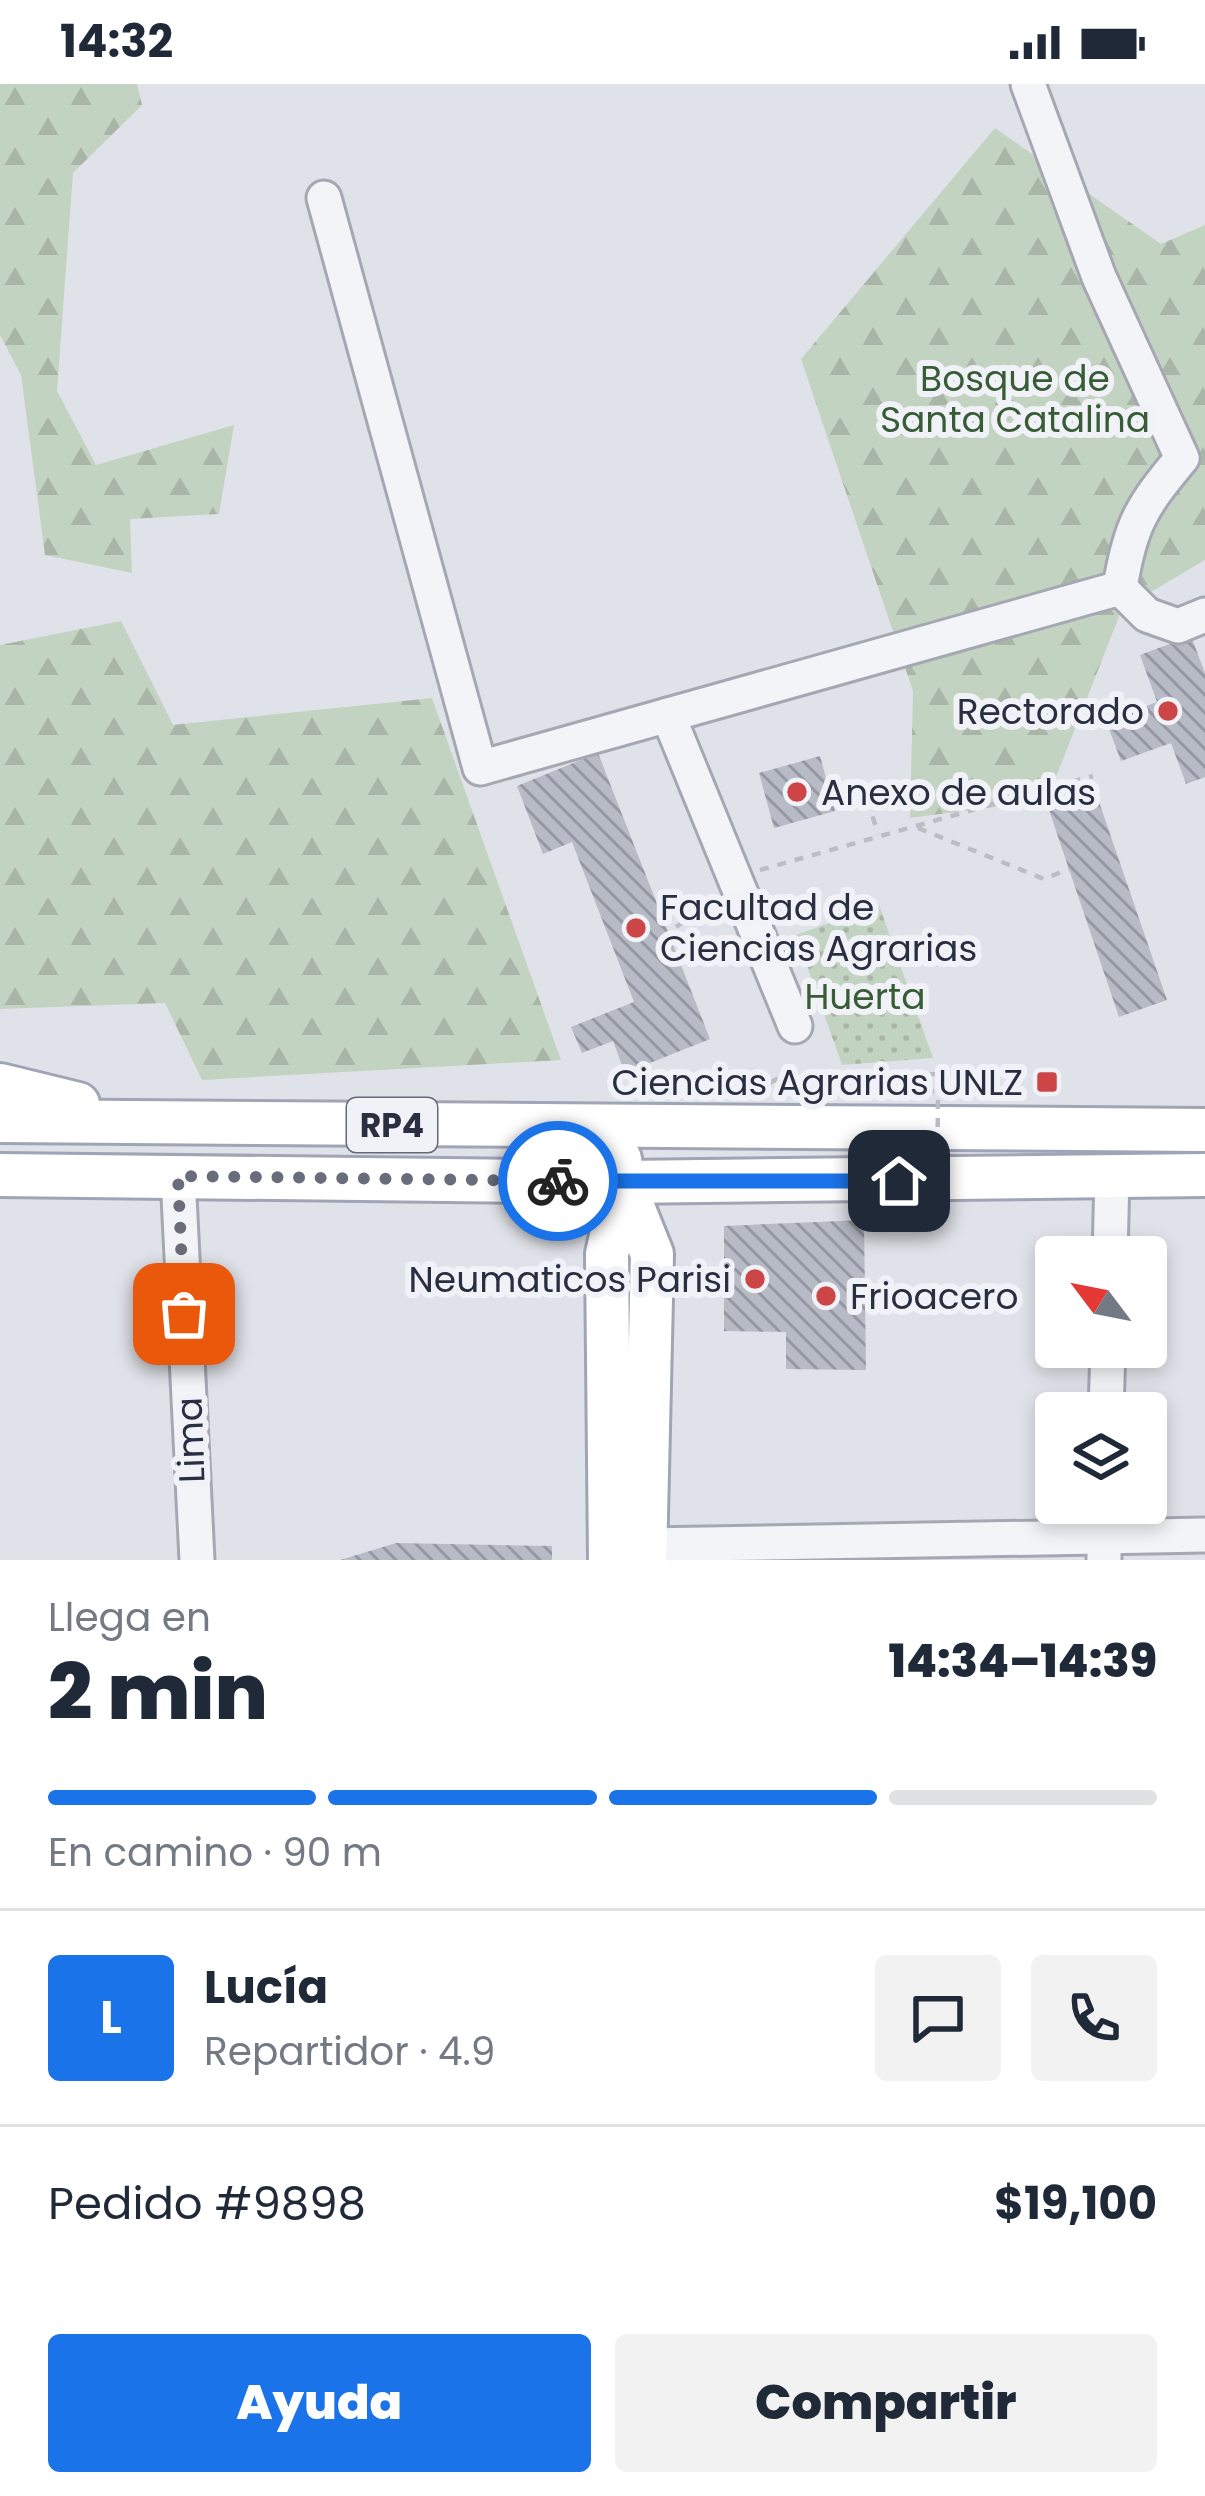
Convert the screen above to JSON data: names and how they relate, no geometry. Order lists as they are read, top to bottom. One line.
{"streets":{"main road":["RP4"],"street":["Lima"]},"crossings":[["RP4","Lima"]],"parks":["Bosque de Santa Catalina","Huerta"],"places":{"other":["Rectorado","Anexo de aulas","Facultad de Ciencias Agrarias","Neumaticos Parisi","Frioacero"],"transit":["Ciencias Agrarias UNLZ"]},"north":"top left","page":{"status":"14:32","heading":["2 min","Llega en","14:34–14:39"],"panel":["Lucía","Repartidor · 4.9","Pedido #9898","$19,100"],"bar":"En camino · 90 m","round":"L","buttons":["Ayuda","Compartir"]}}
